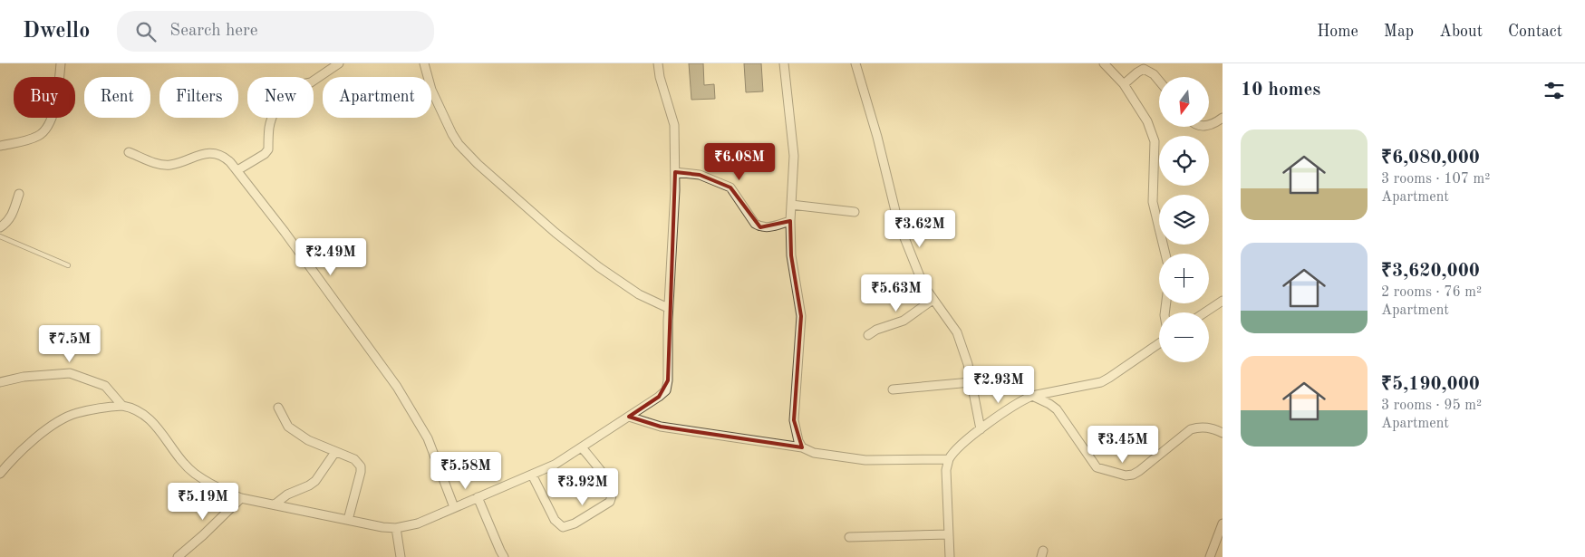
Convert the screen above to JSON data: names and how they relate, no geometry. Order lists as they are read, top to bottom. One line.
{"north":"bottom","page":{"header":"Dwello","search":"Search here","nav":["Home","Map","About","Contact"],"heading":"10 homes","map_buttons":["+","−"],"chip":["Buy","Rent","Filters","New","Apartment"],"list":[{"name":"₹6,080,000","note":"3 rooms · 107 m² · Apartment"},{"name":"₹3,620,000","note":"2 rooms · 76 m² · Apartment"},{"name":"₹5,190,000","note":"3 rooms · 95 m² · Apartment"}],"price":["₹6.08M","₹3.62M","₹2.49M","₹5.63M","₹7.5M","₹2.93M","₹3.45M","₹5.58M","₹3.92M","₹5.19M"]}}
